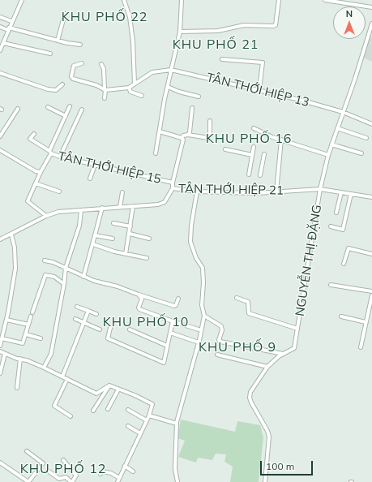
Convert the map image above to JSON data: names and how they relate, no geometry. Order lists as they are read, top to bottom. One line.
{"streets":{"street":["TÂN THỚI HIỆP 13","TÂN THỚI HIỆP 15","TÂN THỚI HIỆP 21","NGUYỄN THỊ ĐẶNG"]},"crossings":[["TÂN THỚI HIỆP 13","NGUYỄN THỊ ĐẶNG"],["TÂN THỚI HIỆP 15","TÂN THỚI HIỆP 21"],["TÂN THỚI HIỆP 21","NGUYỄN THỊ ĐẶNG"]],"districts":["KHU PHỐ 22","KHU PHỐ 21","KHU PHỐ 16","KHU PHỐ 10","KHU PHỐ 9","KHU PHỐ 12"],"scale_bar":"100 m","north":"top"}
